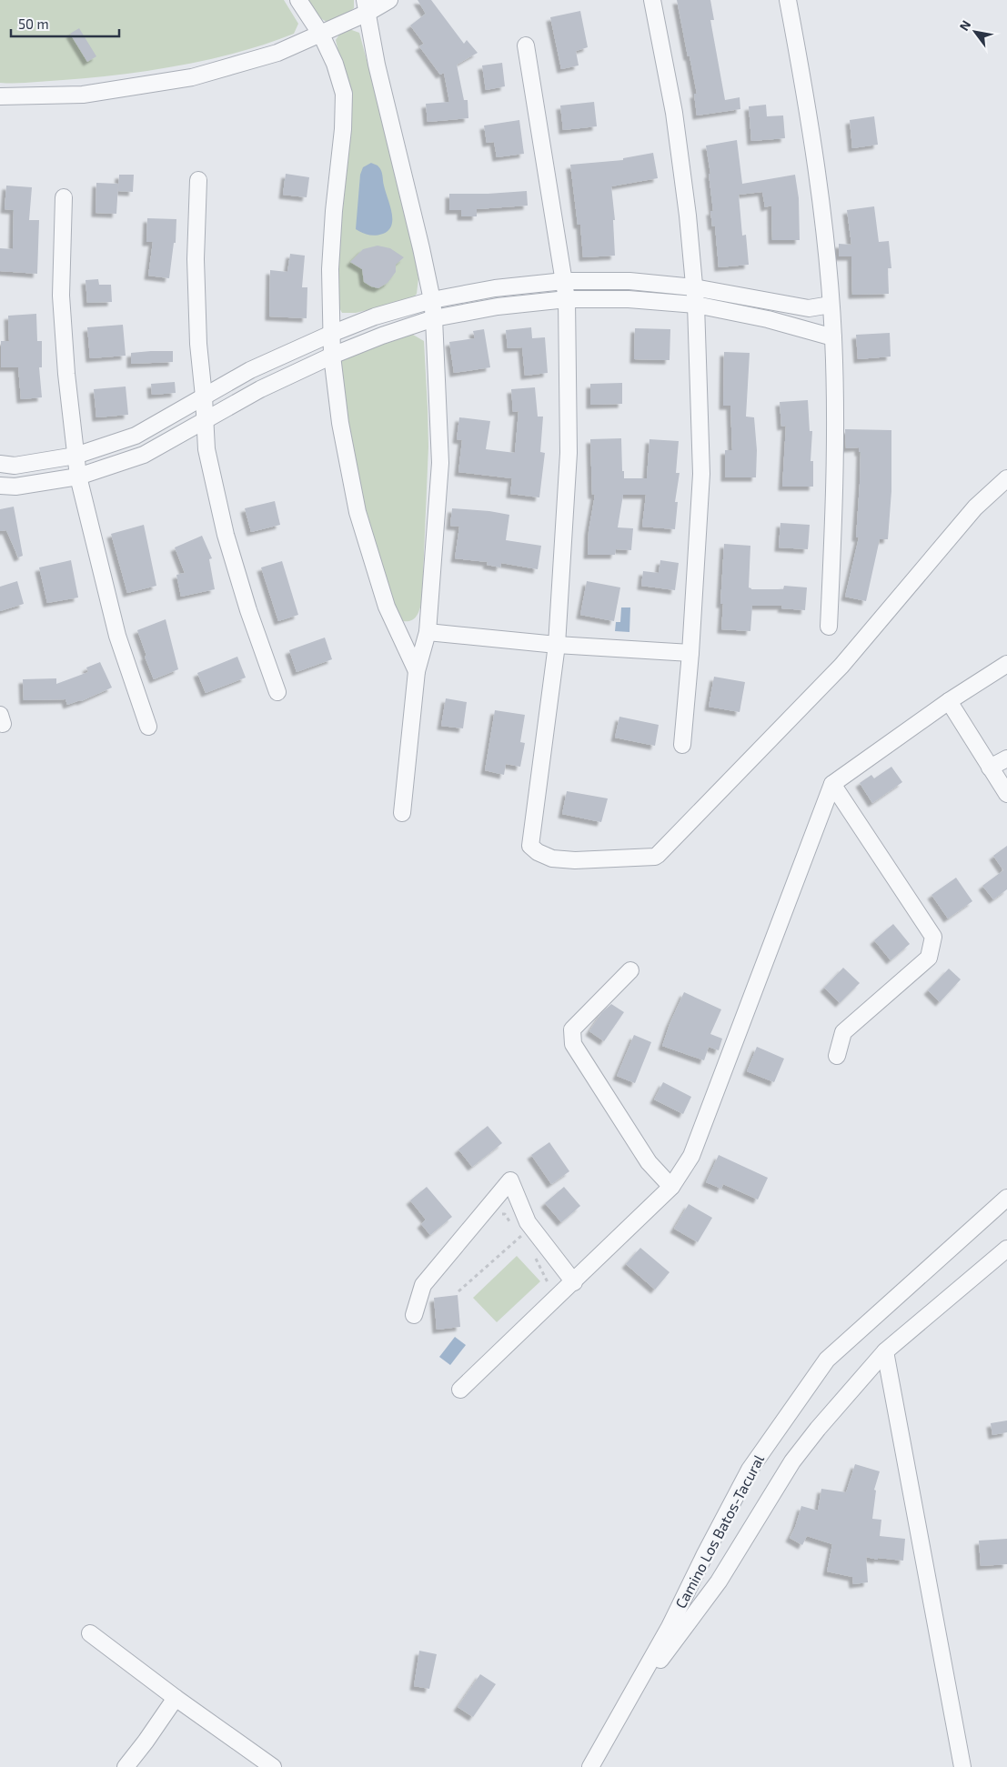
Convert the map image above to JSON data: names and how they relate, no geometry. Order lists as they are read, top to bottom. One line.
{"streets":{"street":["Camino Los Batos-Tacural"]},"scale_bar":"50 m","north":"top left"}
